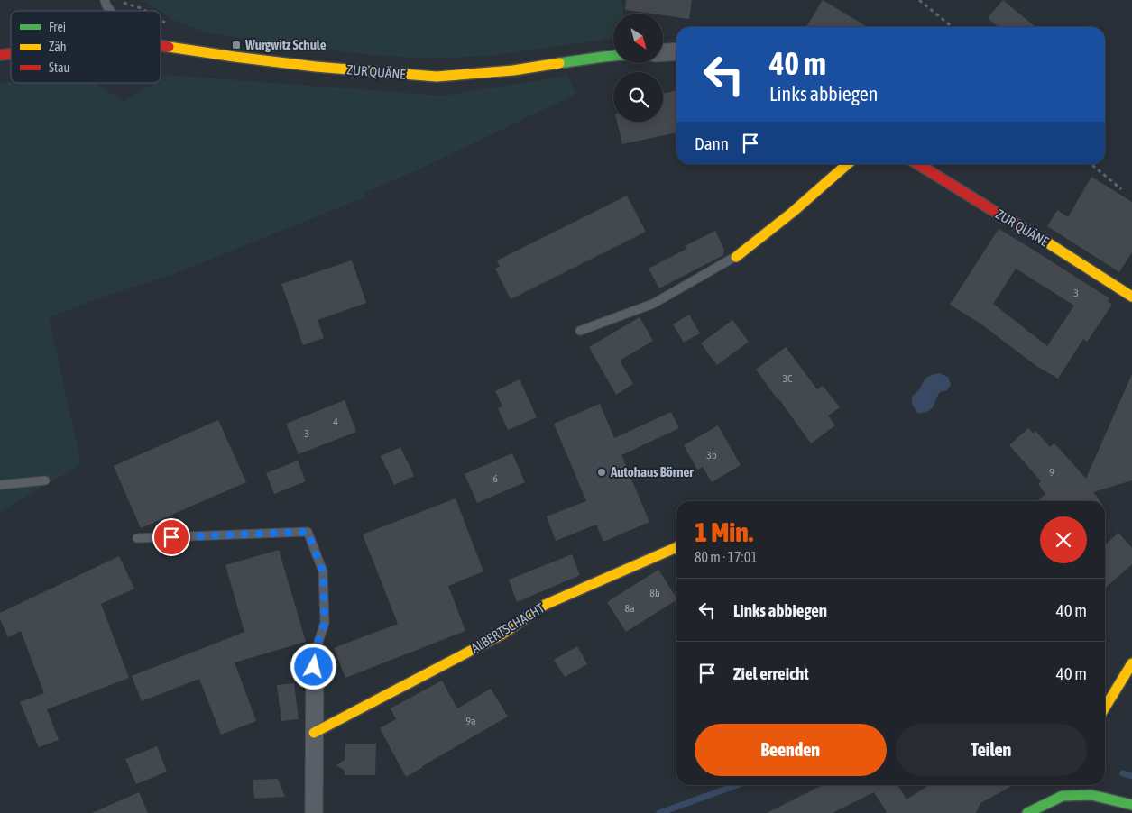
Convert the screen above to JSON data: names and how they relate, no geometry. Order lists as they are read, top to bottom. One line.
{"streets":{"street":["ZUR QUÄNE","ALBERTSCHACHT"]},"places":{"transit":["Wurgwitz Schule"],"other":["Autohaus Börner"]},"house_numbers":["3","3C","4","3","3b","9","6","8b","8a","9a"],"legend":["Frei","Zäh","Stau"],"north":"bottom right","page":{"turn":["40 m","Links abbiegen"],"then":"Dann","heading":["1 Min.","80 m · 17:01"],"list":[{"name":"Links abbiegen","value":"40 m"},{"name":"Ziel erreicht","value":"40 m"}],"buttons":["Beenden","Teilen"]}}
